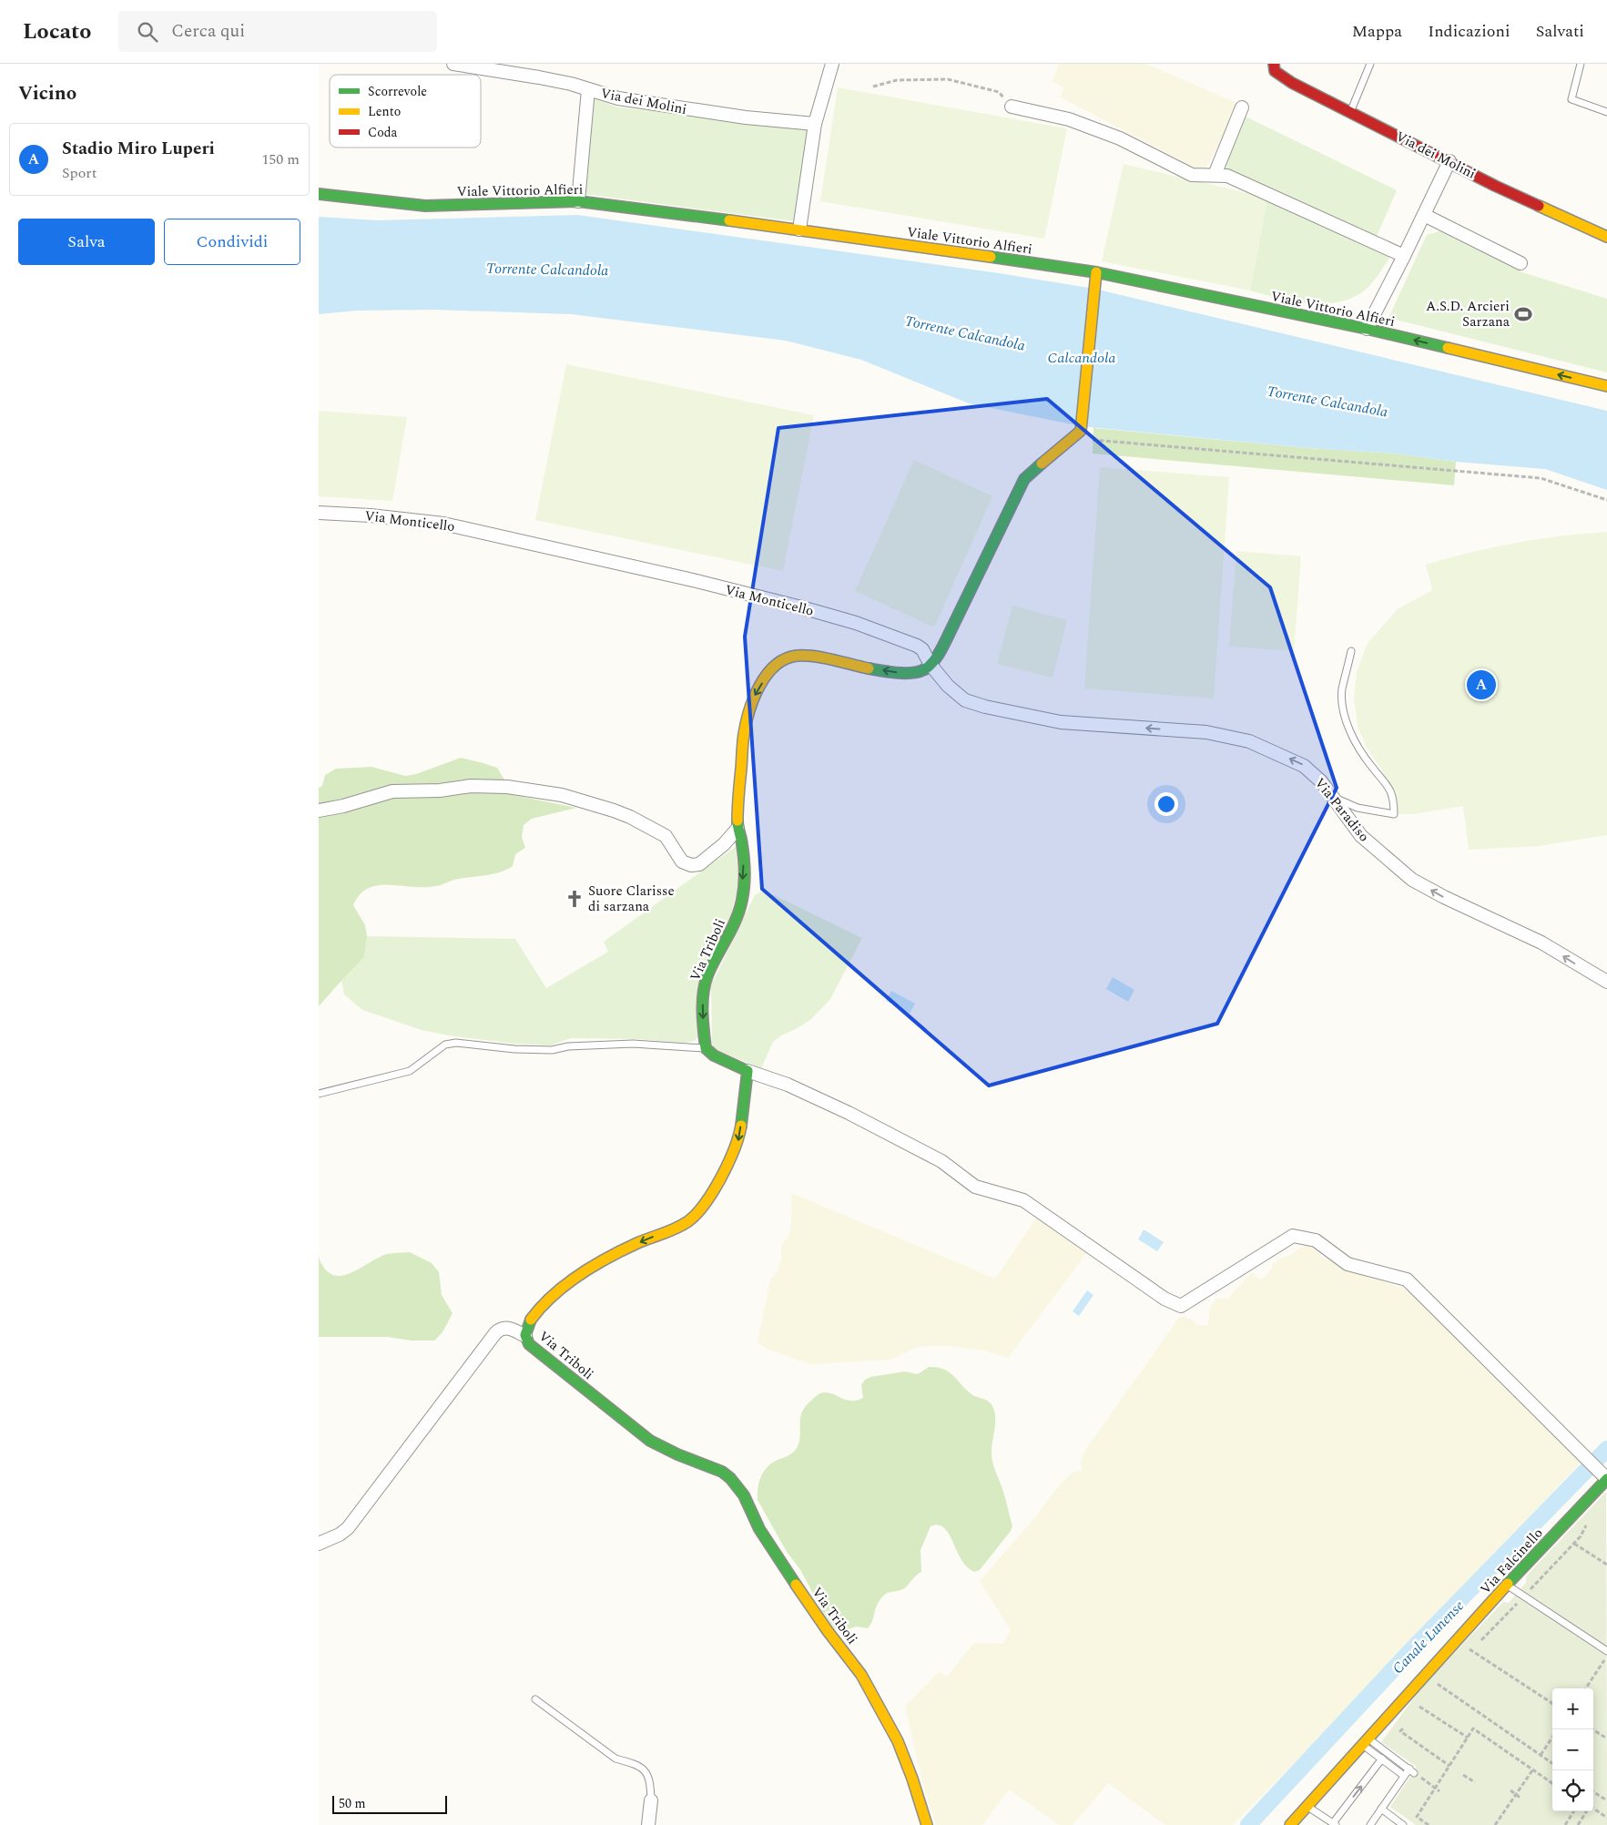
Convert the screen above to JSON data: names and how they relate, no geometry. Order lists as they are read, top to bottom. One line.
{"streets":{"street":["Via dei Molini","Viale Vittorio Alfieri","Via Monticello","Via Paradiso","Via Triboli","Via Falcinello"]},"crossings":[["Via Monticello","Via Paradiso"],["Via Monticello","Via Triboli"],["Via Paradiso","Via Triboli"]],"one_way":["Via Paradiso","Via Triboli"],"water":["Torrente Calcandola","Calcandola","Canale Lunense"],"places":{"sports":["A.S.D. Arcieri Sarzana"],"church":["Suore Clarisse di sarzana"]},"legend":["Scorrevole","Lento","Coda"],"scale_bar":"50 m","page":{"header":"Locato","search":"Cerca qui","nav":["Mappa","Indicazioni","Salvati"],"heading":"Vicino","list":[{"mark":"A","name":"Stadio Miro Luperi","note":"Sport","value":"150 m"}],"buttons":["Salva","Condividi"],"pins":"A","map_buttons":["+","−"],"scale":"50 m"}}
